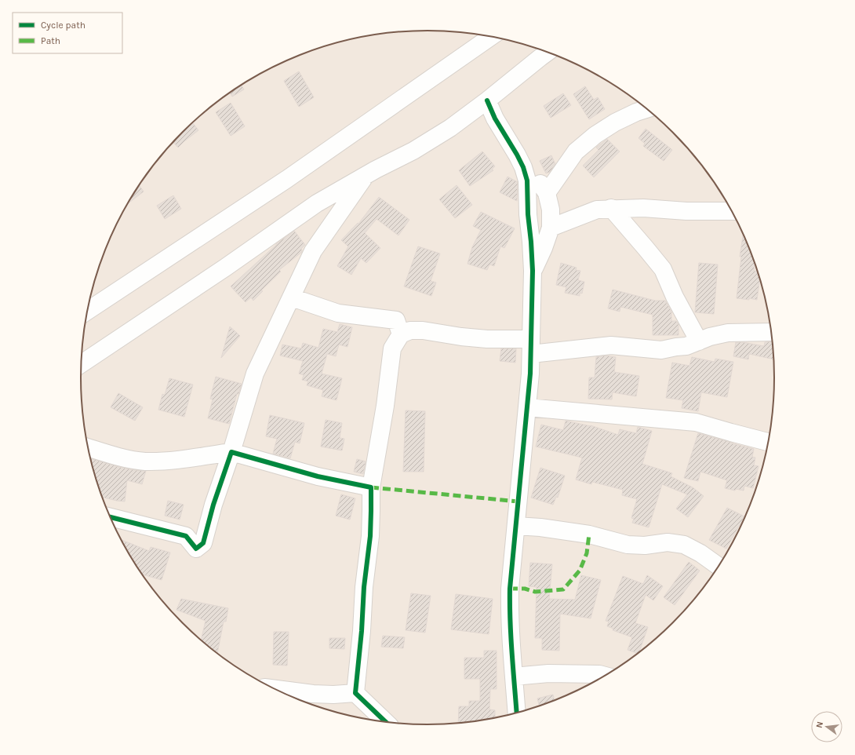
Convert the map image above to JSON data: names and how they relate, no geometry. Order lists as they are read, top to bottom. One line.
{"legend":["Cycle path","Path"],"north":"left"}
